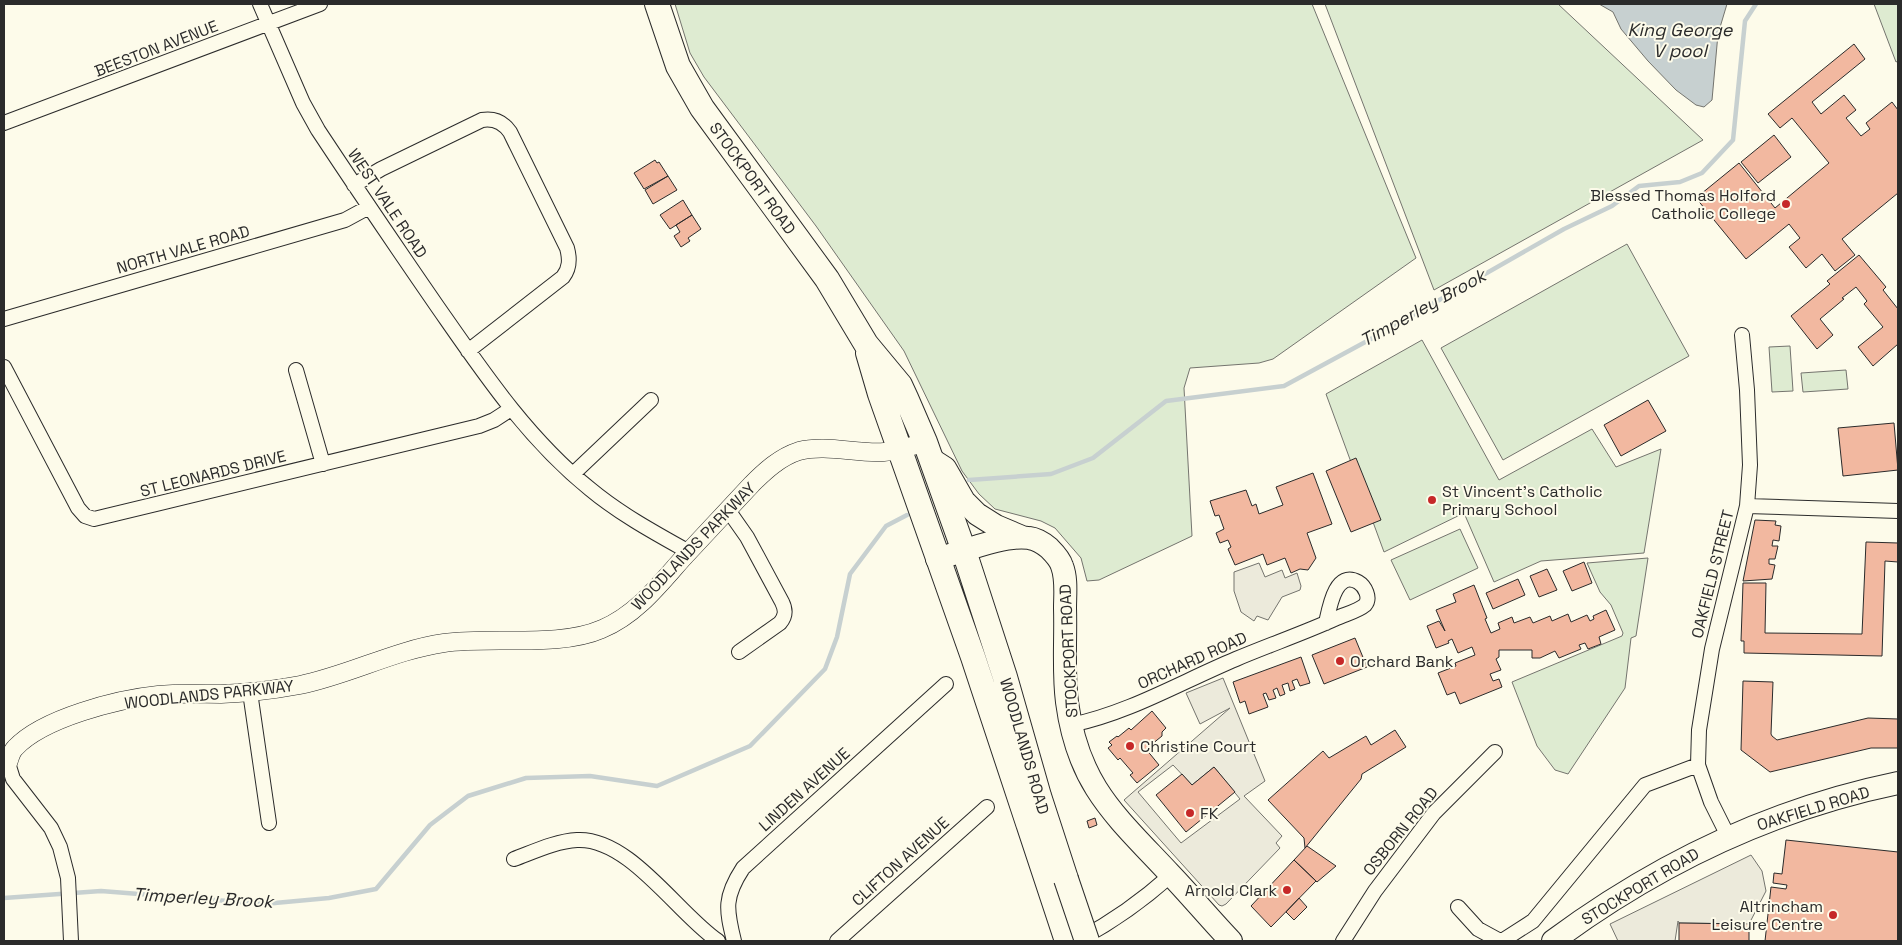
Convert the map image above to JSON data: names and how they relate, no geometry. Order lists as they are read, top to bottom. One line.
{"streets":{"highway":["STOCKPORT ROAD","WOODLANDS ROAD"],"main road":["OAKFIELD ROAD"],"street":["BEESTON AVENUE","WEST VALE ROAD","NORTH VALE ROAD","ST LEONARDS DRIVE","WOODLANDS PARKWAY","OAKFIELD STREET","ORCHARD ROAD","LINDEN AVENUE","OSBORN ROAD","CLIFTON AVENUE"]},"crossings":[["BEESTON AVENUE","WEST VALE ROAD"],["STOCKPORT ROAD","WOODLANDS PARKWAY"],["STOCKPORT ROAD","OAKFIELD STREET"],["STOCKPORT ROAD","ORCHARD ROAD"],["STOCKPORT ROAD","WOODLANDS ROAD"],["STOCKPORT ROAD","OAKFIELD ROAD"],["WEST VALE ROAD","NORTH VALE ROAD"],["WEST VALE ROAD","ST LEONARDS DRIVE"],["WEST VALE ROAD","WOODLANDS PARKWAY"],["OAKFIELD STREET","OAKFIELD ROAD"]],"water":["King George V pool","Timperley Brook"],"places":["Blessed Thomas Holford Catholic College","St Vincent's Catholic Primary School","Orchard Bank","Christine Court","FK","Arnold Clark","Altrincham Leisure Centre"]}
